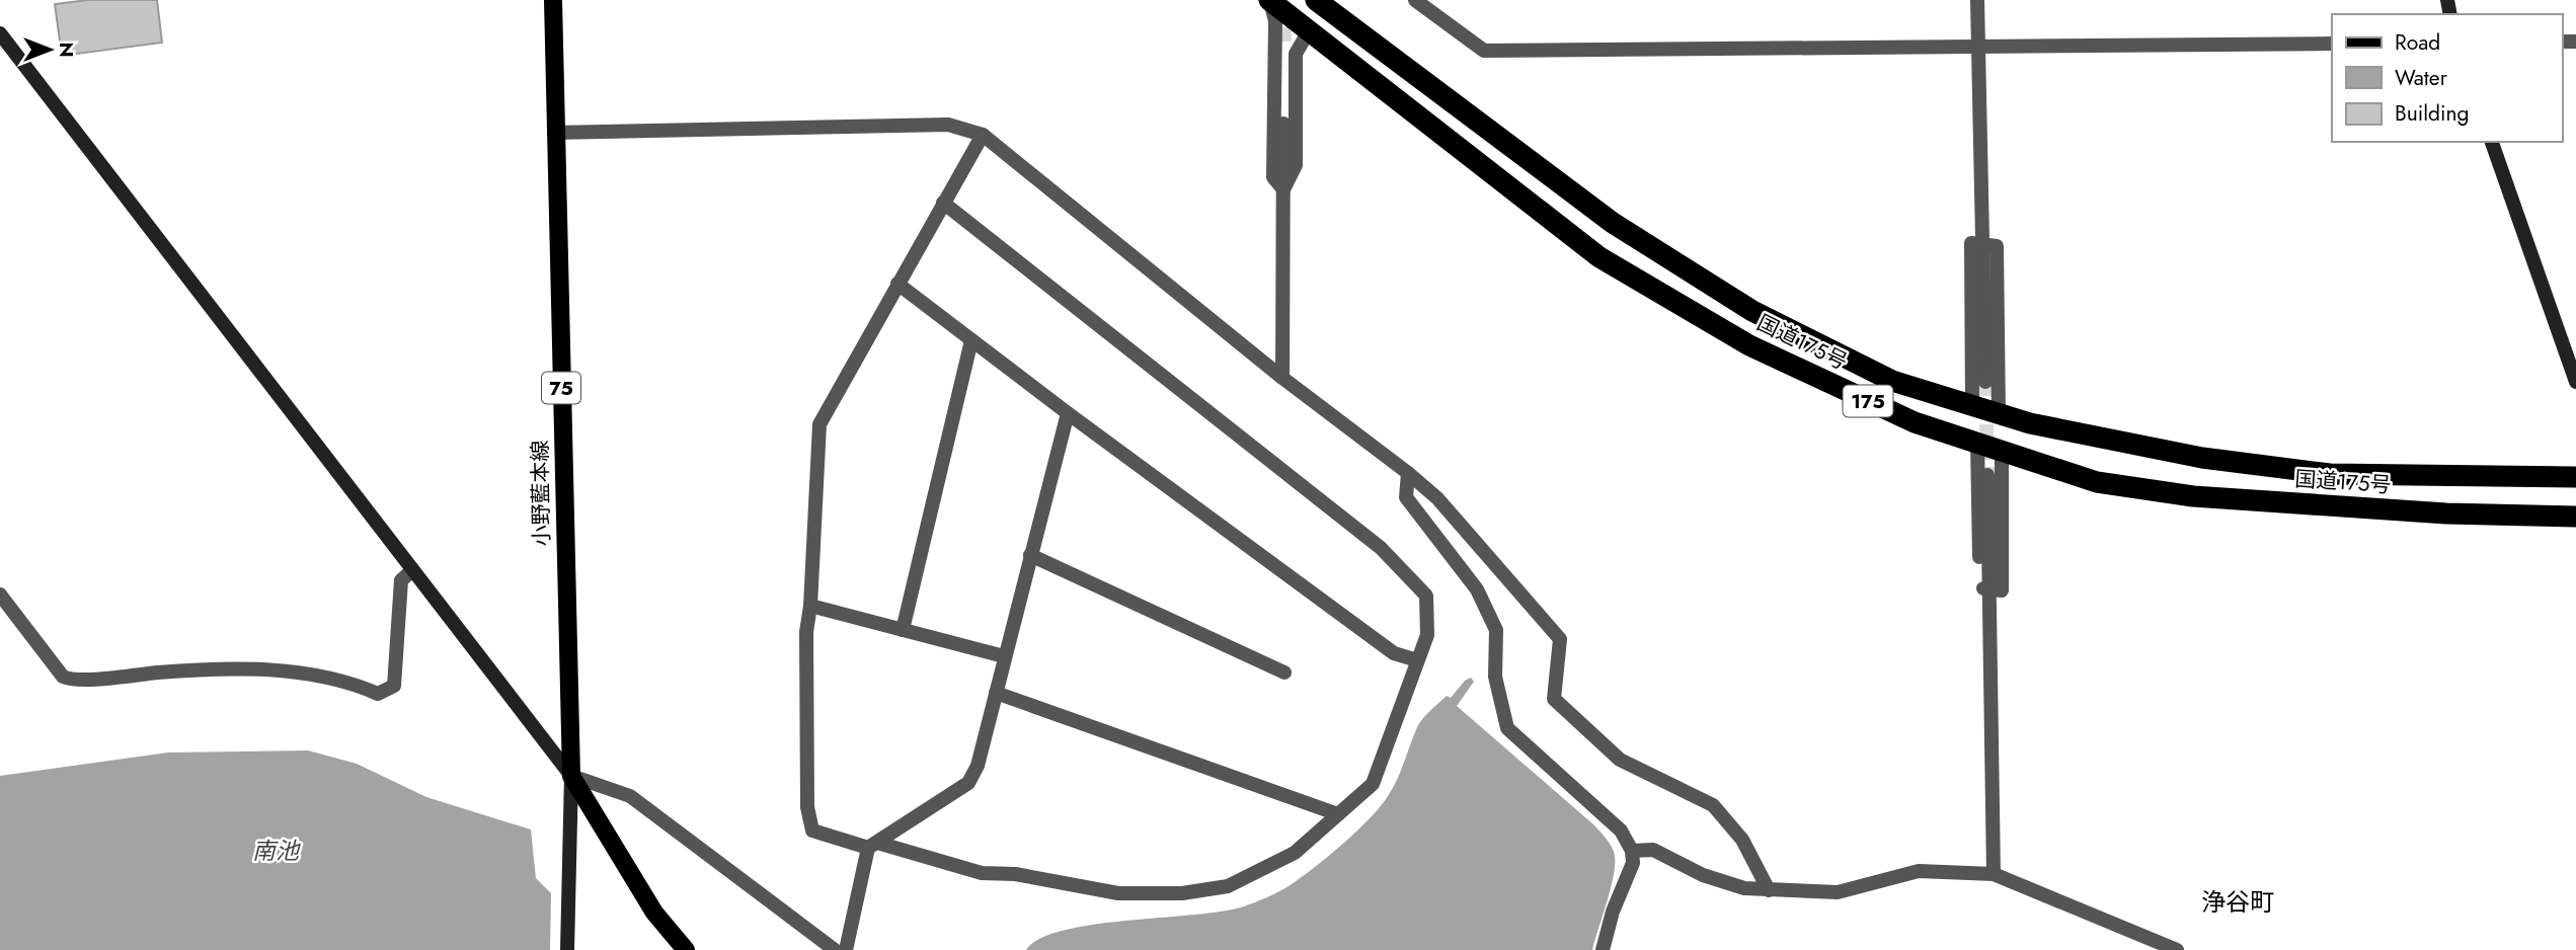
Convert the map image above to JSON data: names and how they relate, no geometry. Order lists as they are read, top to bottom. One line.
{"streets":{"highway":["国道175号","175"],"main road":["75","小野藍本線"]},"districts":["浄谷町"],"water":["南池"],"legend":["Road","Water","Building"],"north":"right"}
